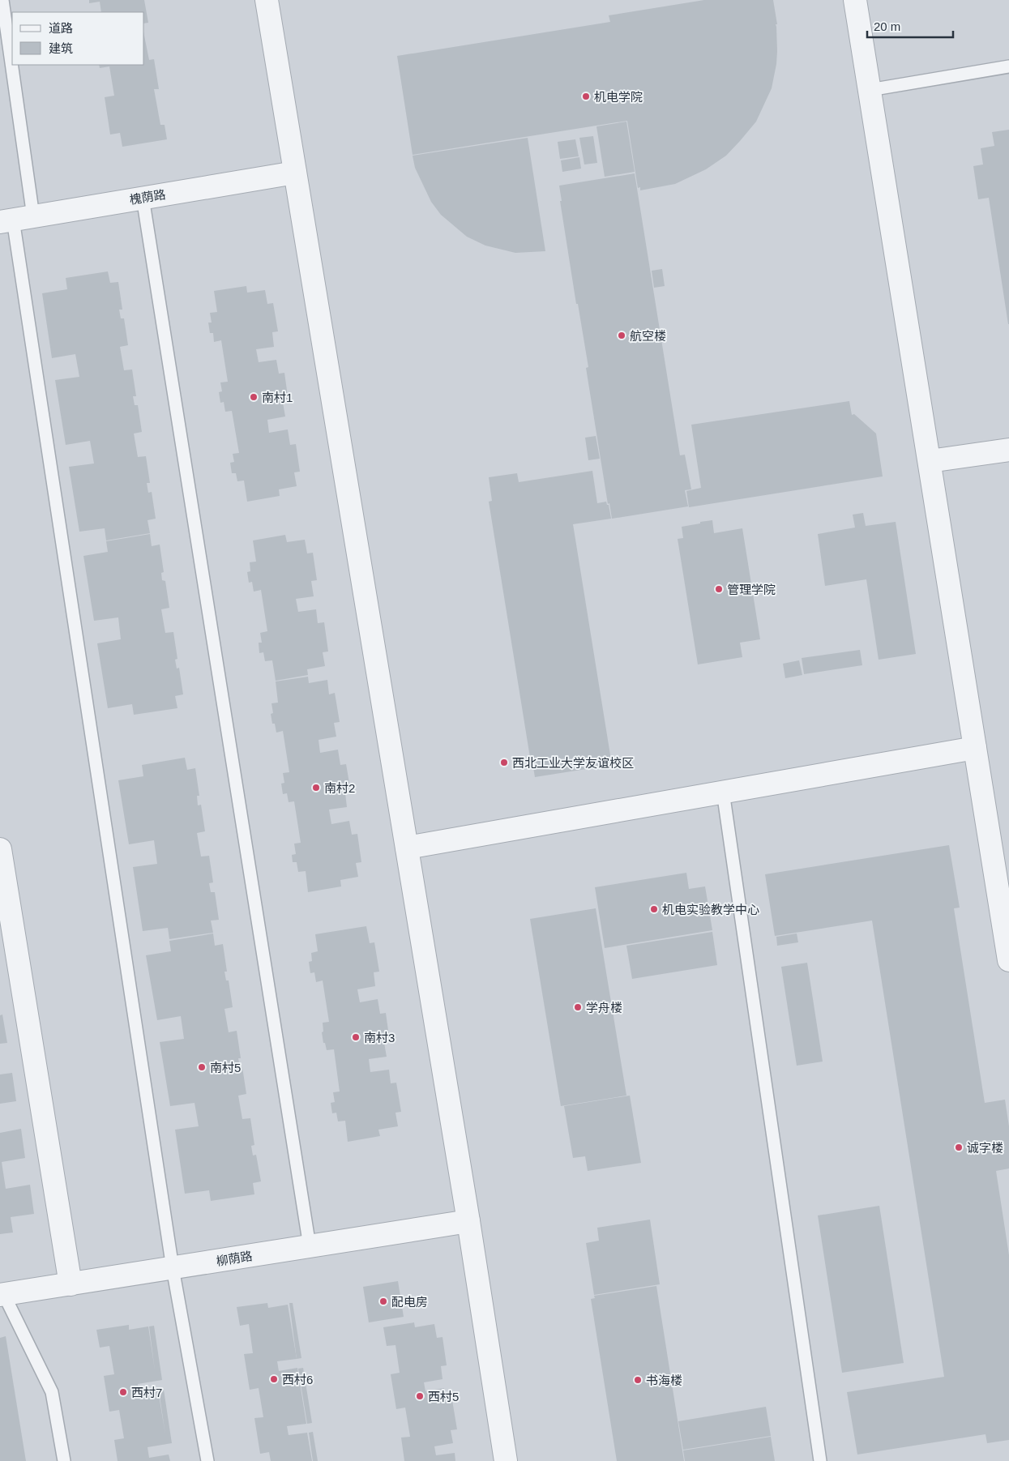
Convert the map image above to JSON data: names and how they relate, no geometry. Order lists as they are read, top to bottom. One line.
{"streets":{"street":["槐荫路","柳荫路"]},"places":["机电学院","航空楼","南村1","管理学院","西北工业大学友谊校区","南村2","机电实验教学中心","学舟楼","南村3","南村5","诚字楼","配电房","西村6","书海楼","西村7","西村5"],"legend":["道路","建筑"],"scale_bar":"20 m"}
